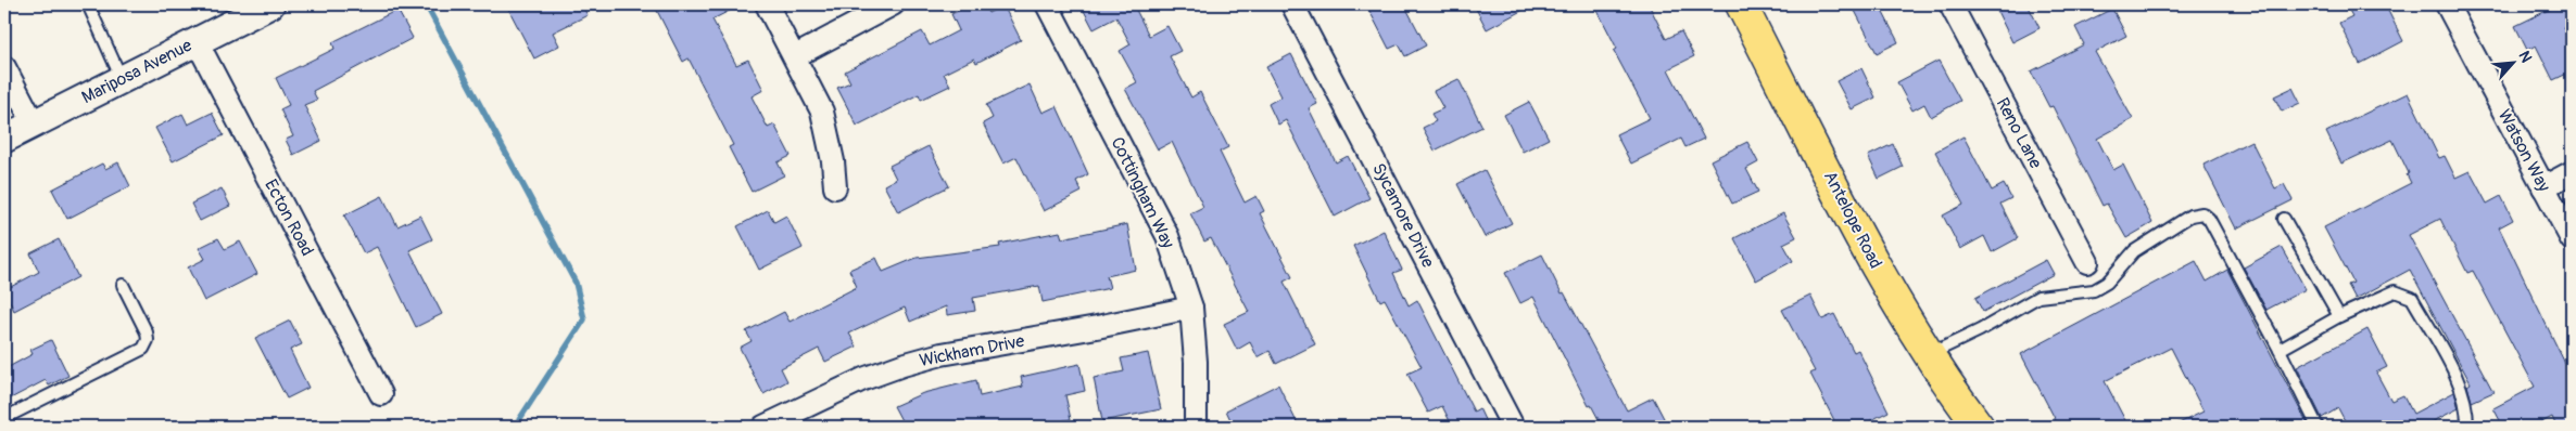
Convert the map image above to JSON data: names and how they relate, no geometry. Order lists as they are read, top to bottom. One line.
{"streets":{"main road":["Antelope Road"],"street":["Mariposa Avenue","Reno Lane","Watson Way","Cottingham Way","Sycamore Drive","Ecton Road","Wickham Drive"]},"crossings":[["Mariposa Avenue","Ecton Road"],["Cottingham Way","Wickham Drive"]],"north":"top right"}
